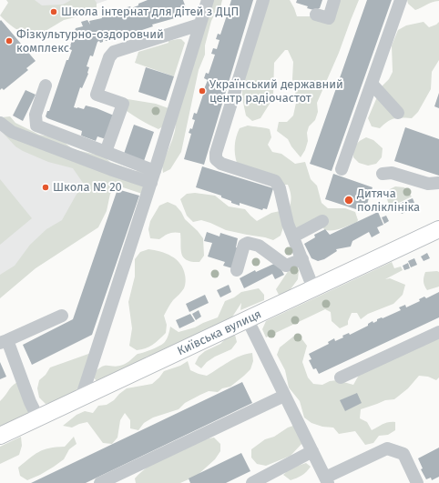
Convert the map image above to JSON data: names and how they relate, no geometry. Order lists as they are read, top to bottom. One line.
{"streets":{"main road":["Київська вулиця"]},"places":["Школа інтернат для дітей з ДЦП","Фізкультурно-оздоровчий комплекс","Український державний центр радіочастот","Школа № 20","Дитяча поліклініка"]}
